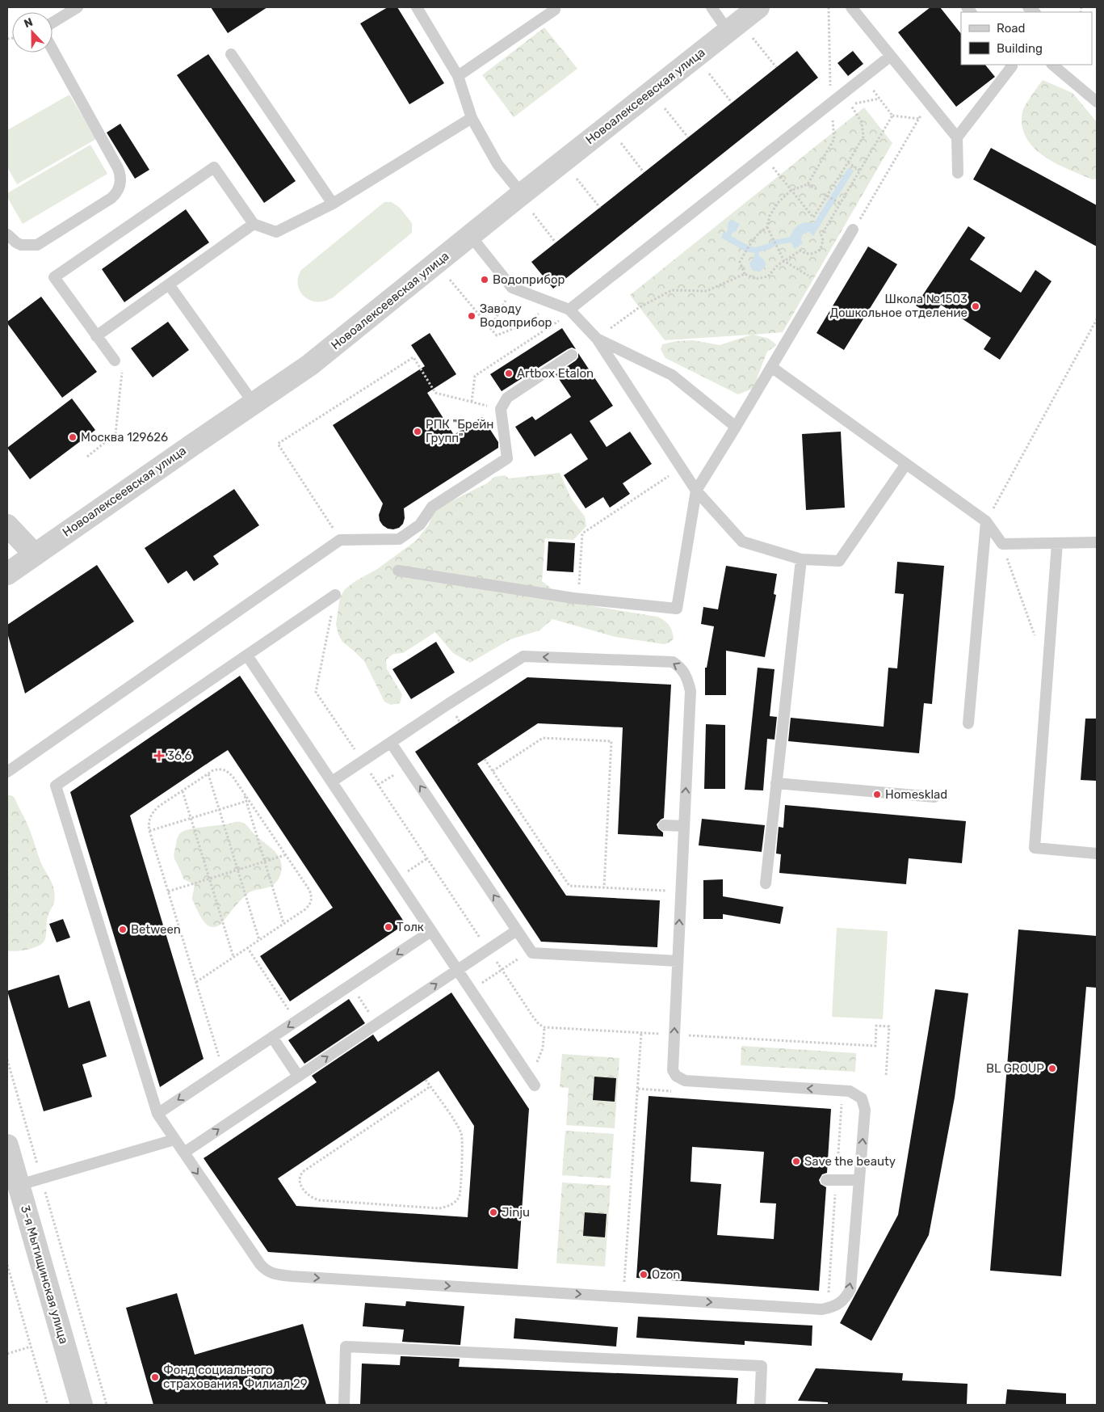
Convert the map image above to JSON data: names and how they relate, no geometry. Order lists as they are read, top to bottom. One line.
{"streets":{"street":["Новоалексеевская улица","3-я Мытищинская улица"]},"places":{"other":["Водоприбор","Школа №1503 Дошкольное отделение","Заводу Водоприбор","Artbox Etalon","РПК \"Брейн Групп\"","Москва 129626","Homesklad","Толк","Between","BL GROUP","Save the beauty","Jinju","Ozon","Фонд социального страхования. Филиал 29"],"health":["36,6"]},"legend":["Road","Building"],"north":"top"}
